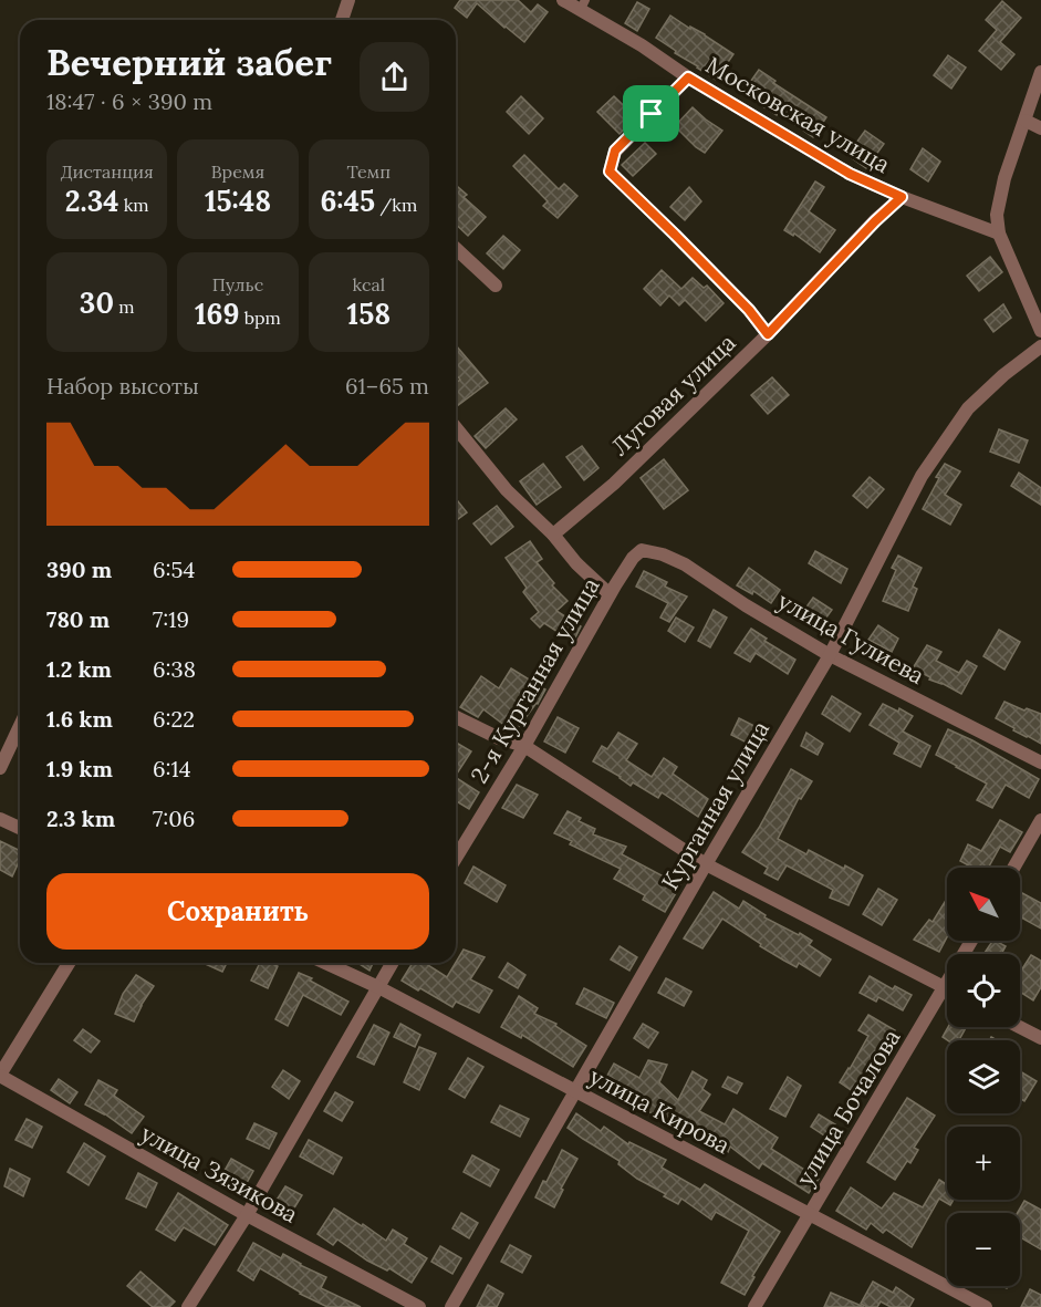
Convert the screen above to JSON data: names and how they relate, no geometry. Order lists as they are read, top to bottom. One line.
{"streets":{"street":["Московская улица","Луговая улица","улица Гулиева","2-я Курганная улица","Курганная улица","улица Бочалова","улица Кирова","улица Зязикова"]},"crossings":[["Московская улица","Луговая улица"],["улица Гулиева","2-я Курганная улица"],["улица Гулиева","Курганная улица"],["Курганная улица","улица Кирова"],["улица Бочалова","улица Кирова"]],"north":"top left","page":{"heading":["Вечерний забег","18:47 · 6 × 390 m"],"stats":[["Дистанция","2.34 km"],["Время","15:48"],["Темп","6:45 /km"],["30 m"],["Пульс","169 bpm"],["kcal","158"]],"chart":["Набор высоты","61–65 m"],"list":[{"name":"390 m","note":"6:54"},{"name":"780 m","note":"7:19"},{"name":"1.2 km","note":"6:38"},{"name":"1.6 km","note":"6:22"},{"name":"1.9 km","note":"6:14"},{"name":"2.3 km","note":"7:06"}],"buttons":"Сохранить","map_buttons":["+","−"]}}
